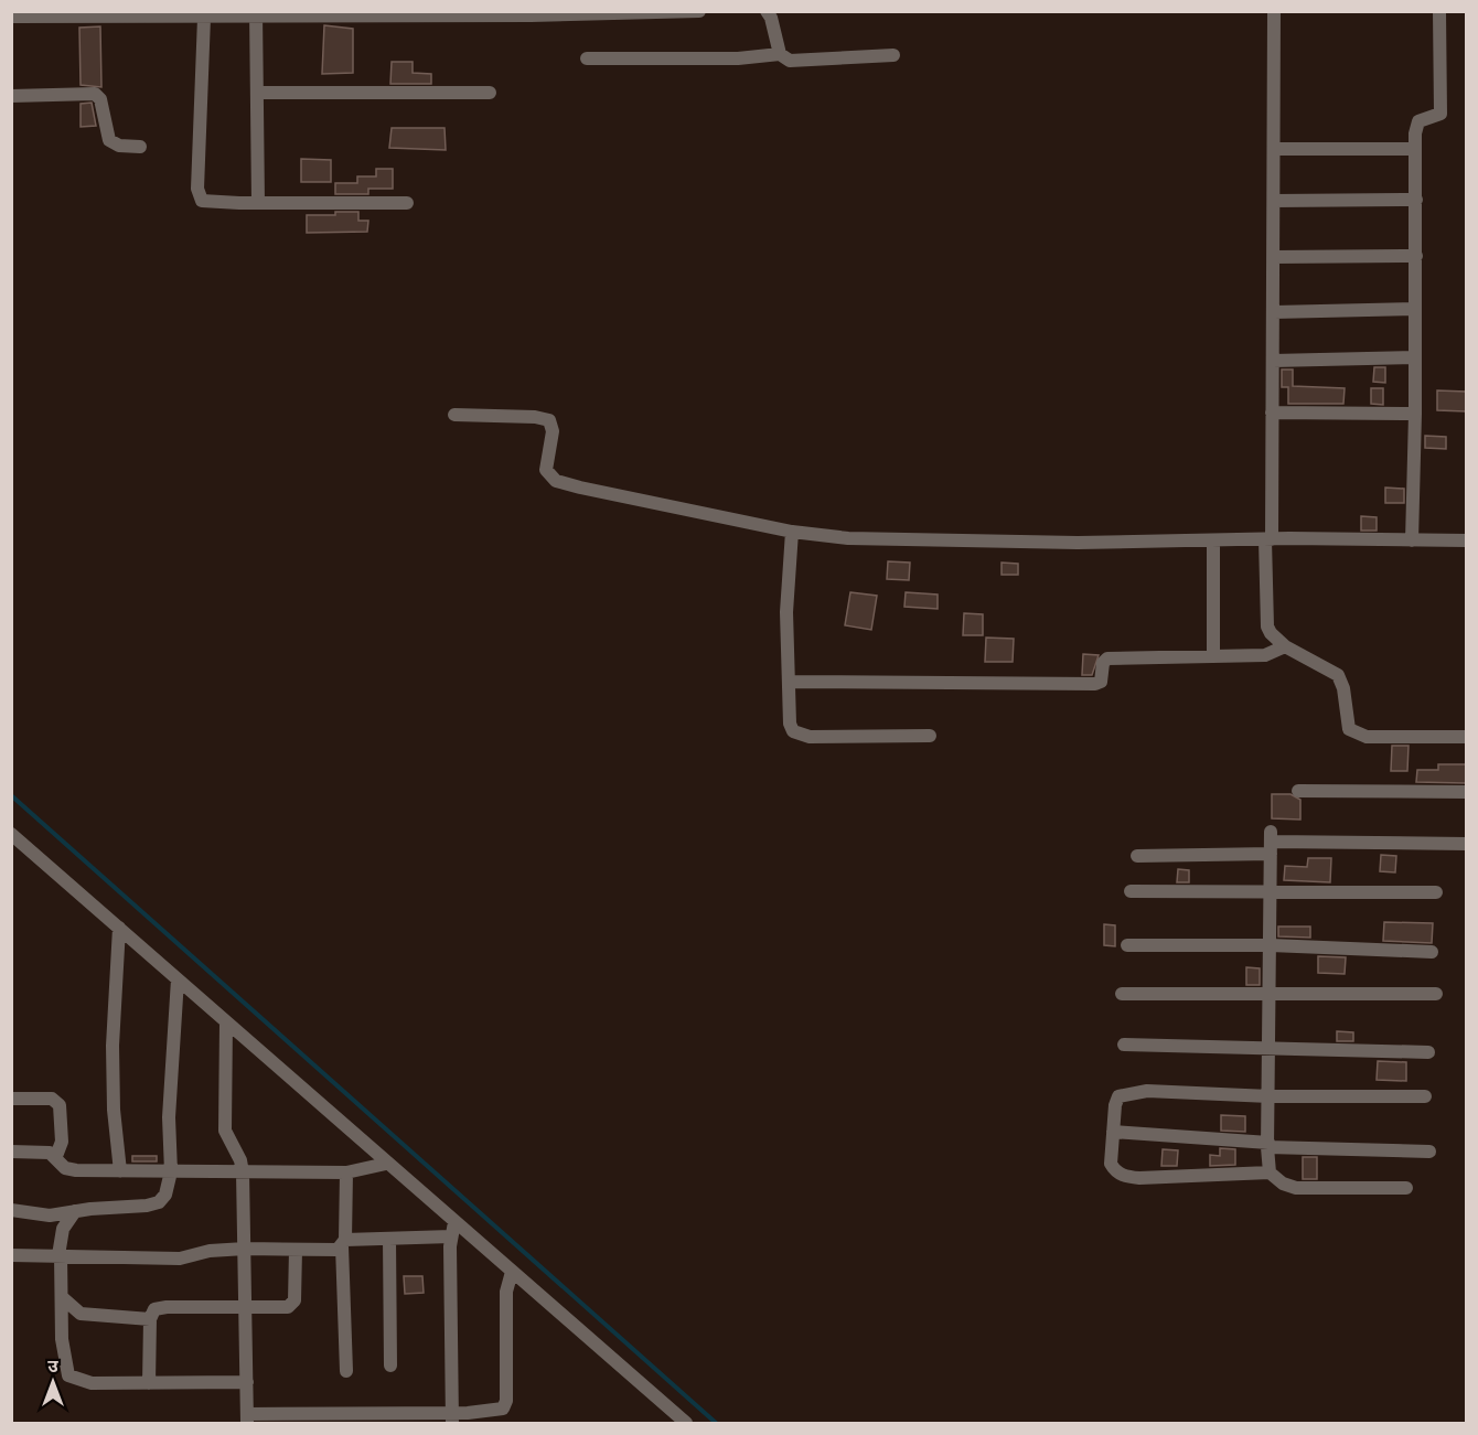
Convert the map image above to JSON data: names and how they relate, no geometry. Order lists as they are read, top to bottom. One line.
{"north":"top"}
